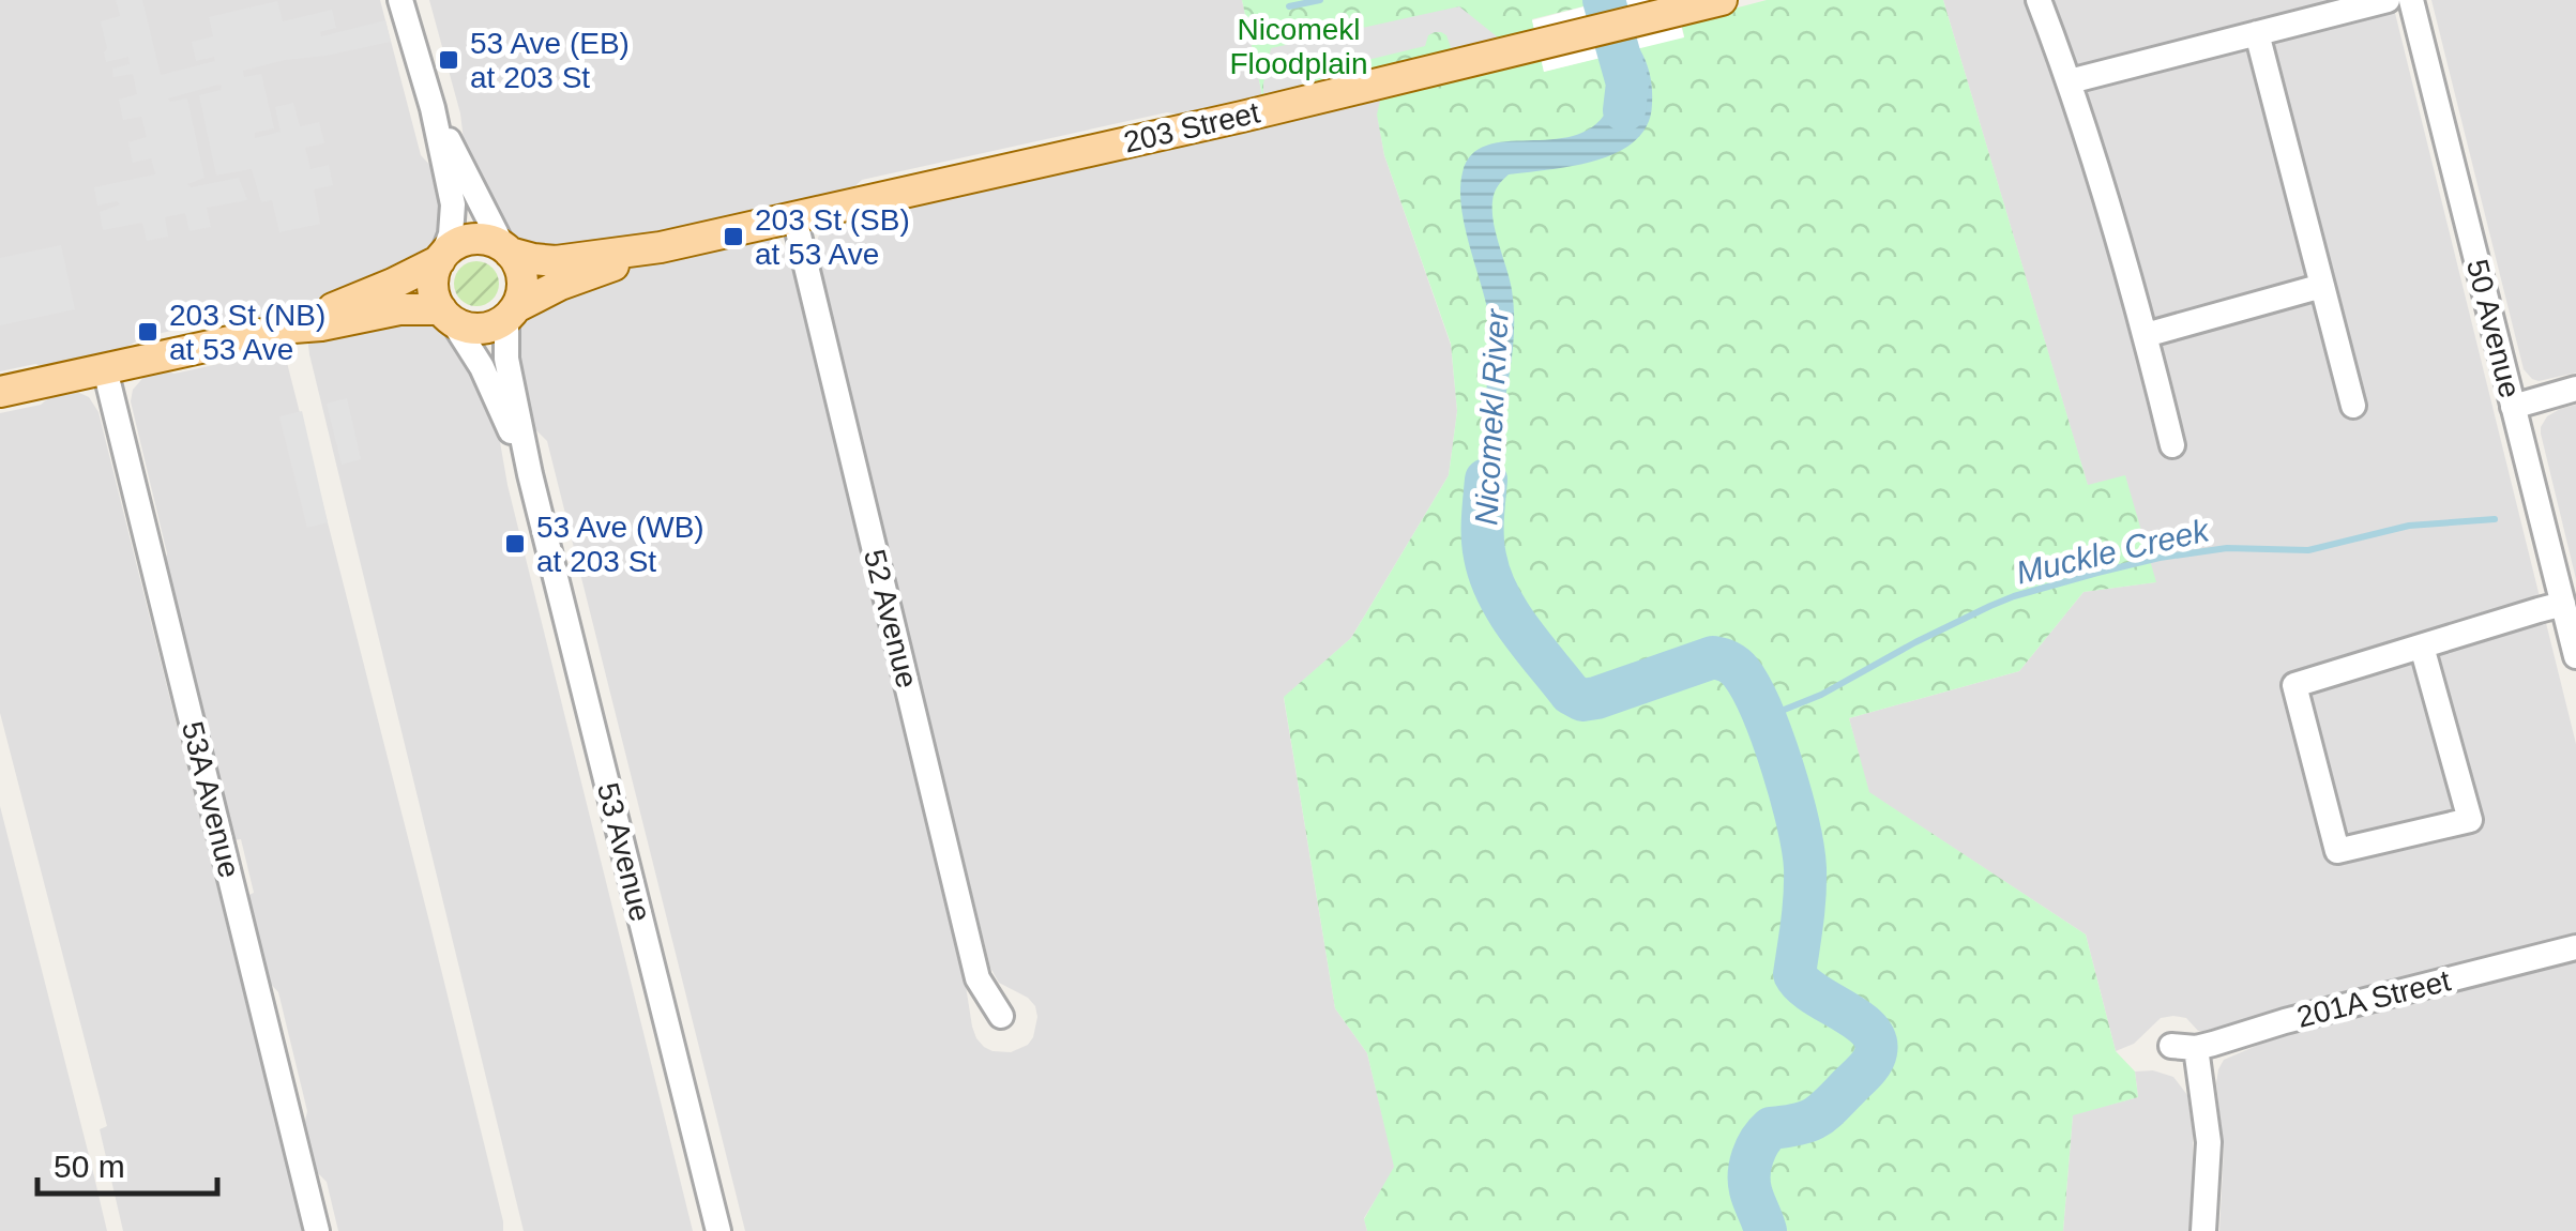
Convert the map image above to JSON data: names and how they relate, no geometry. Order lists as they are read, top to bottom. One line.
{"streets":{"main road":["203 Street"],"street":["50 Avenue","52 Avenue","53A Avenue","53 Avenue","201A Street"]},"crossings":[["203 Street","52 Avenue"],["203 Street","53 Avenue"]],"water":["Nicomekl River","Muckle Creek"],"parks":["Nicomekl Floodplain"],"places":{"transit":["53 Ave (EB) at 203 St","203 St (SB) at 53 Ave","203 St (NB) at 53 Ave","53 Ave (WB) at 203 St"]},"scale_bar":"50 m"}
